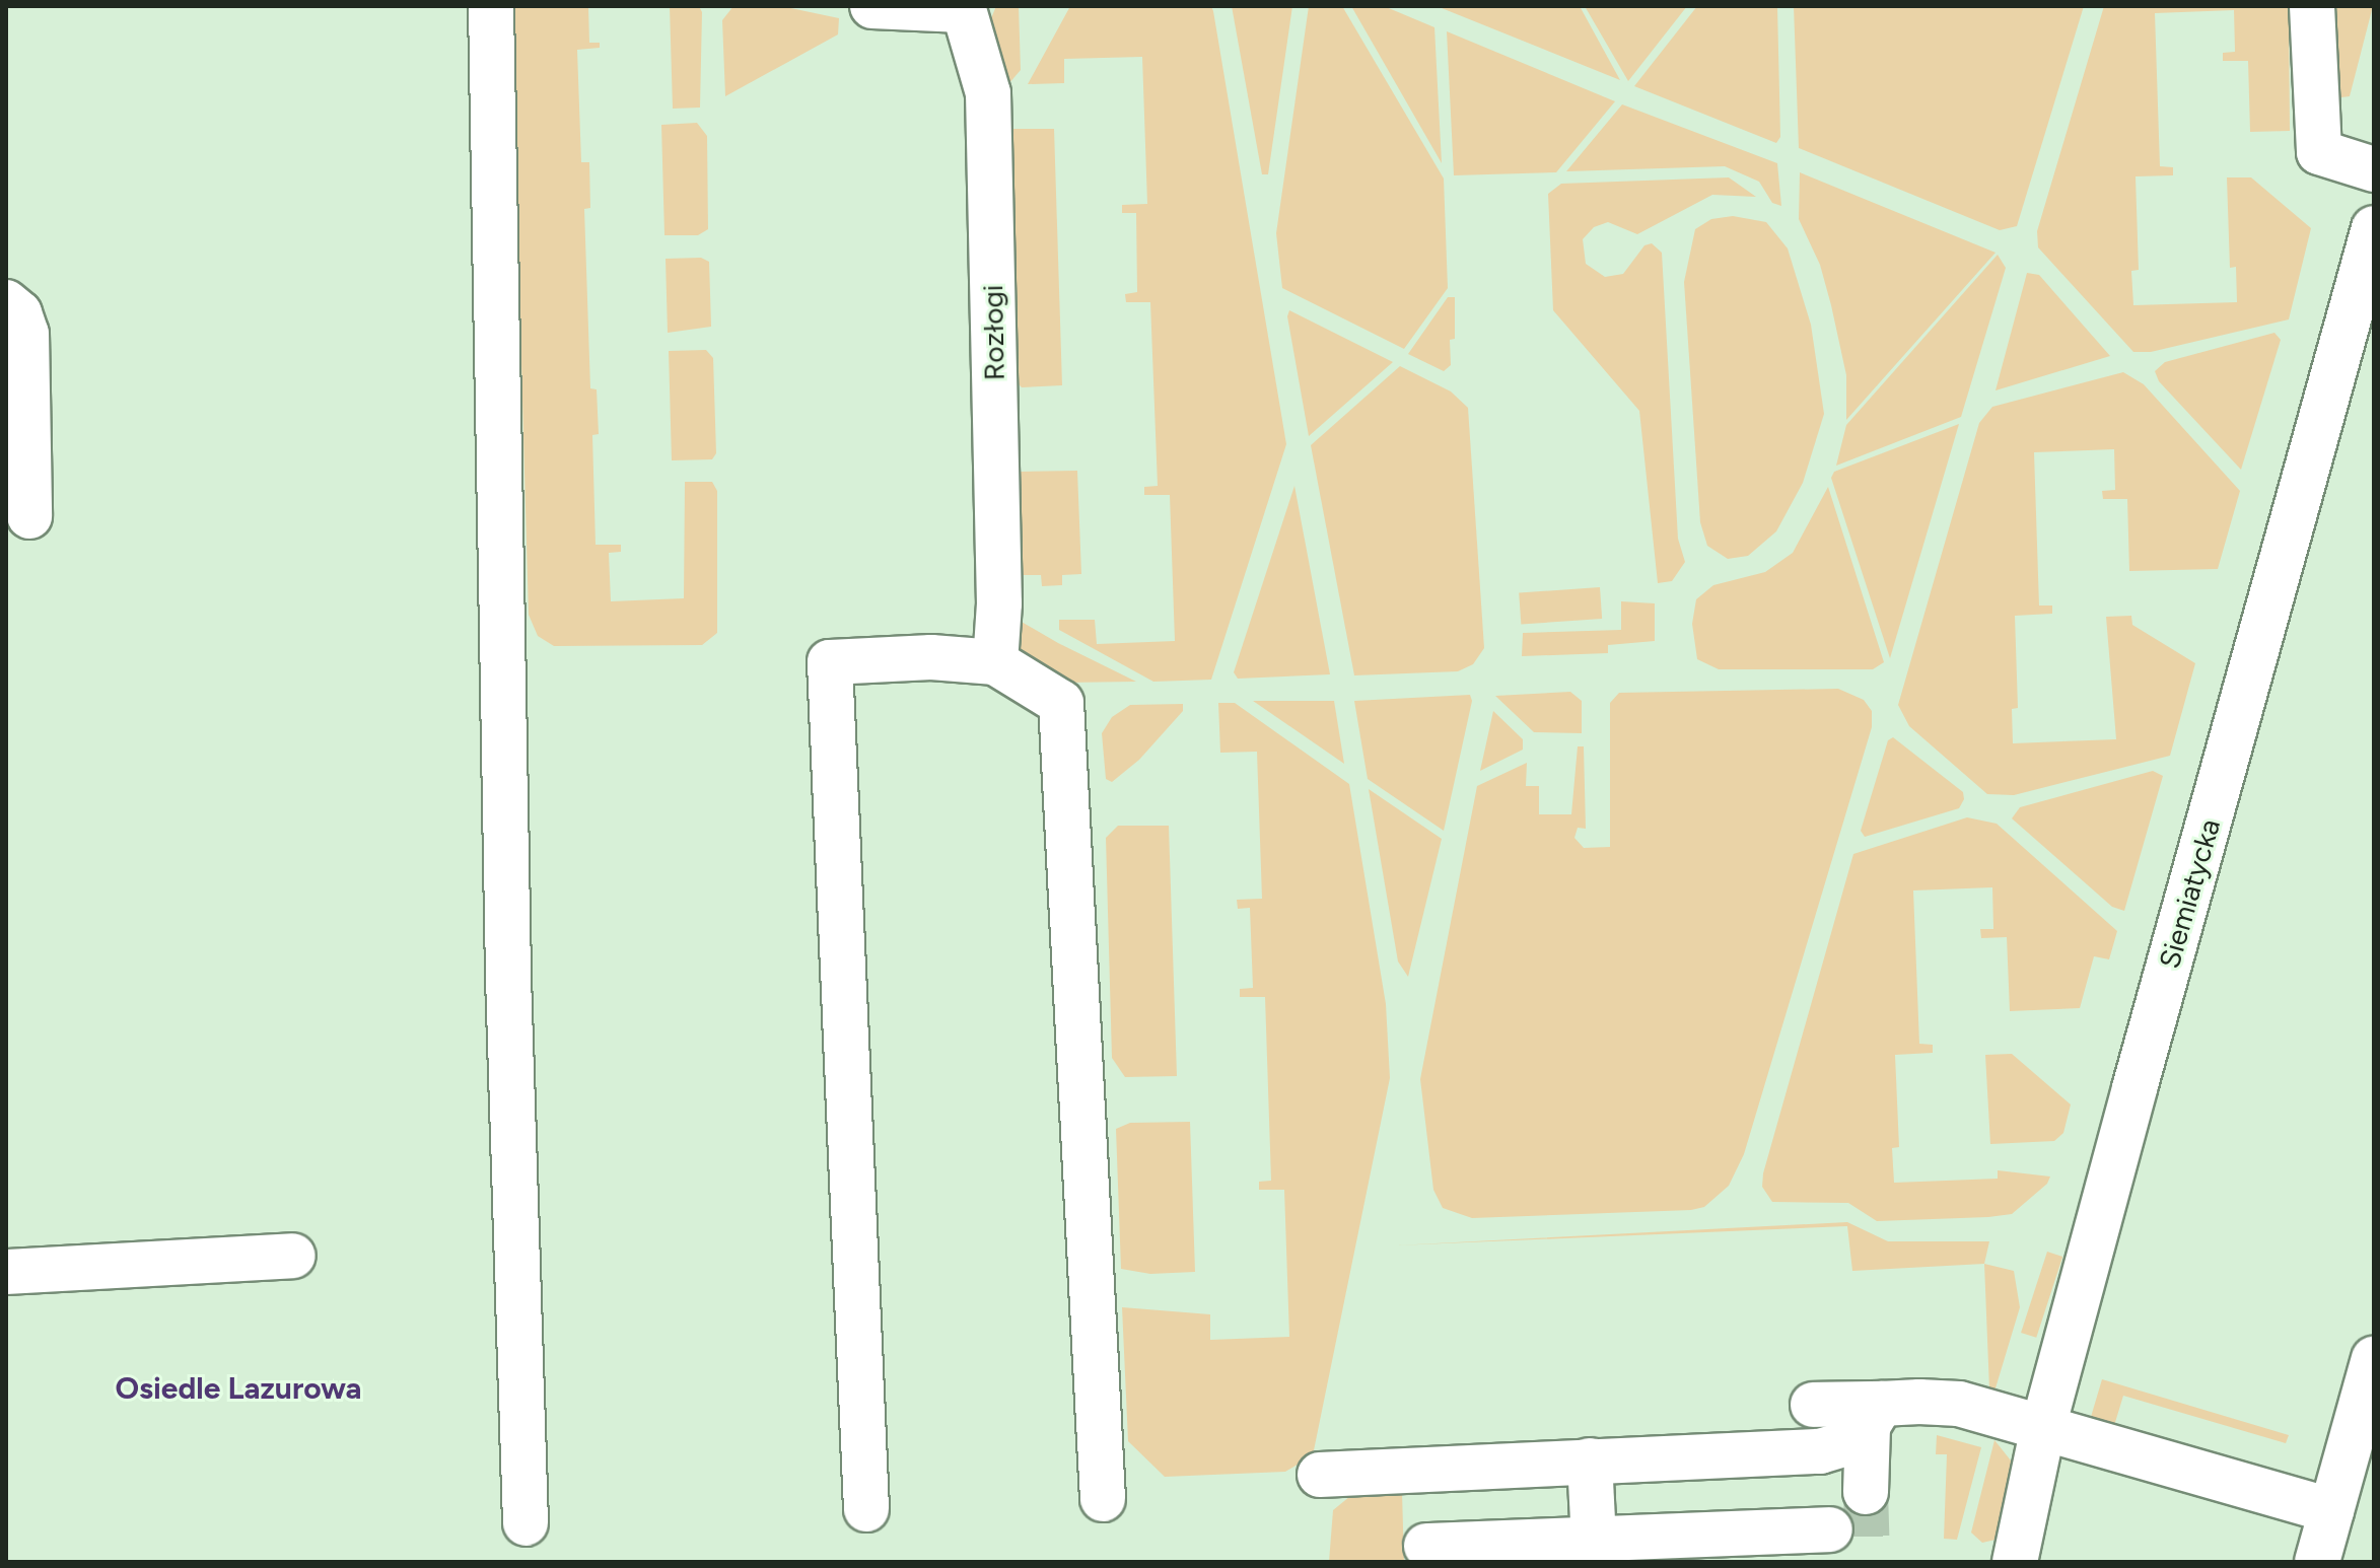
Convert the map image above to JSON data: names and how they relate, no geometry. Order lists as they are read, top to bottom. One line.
{"streets":{"street":["Rozłogi","Siemiatycka"]},"districts":["Osiedle Lazurowa"]}
